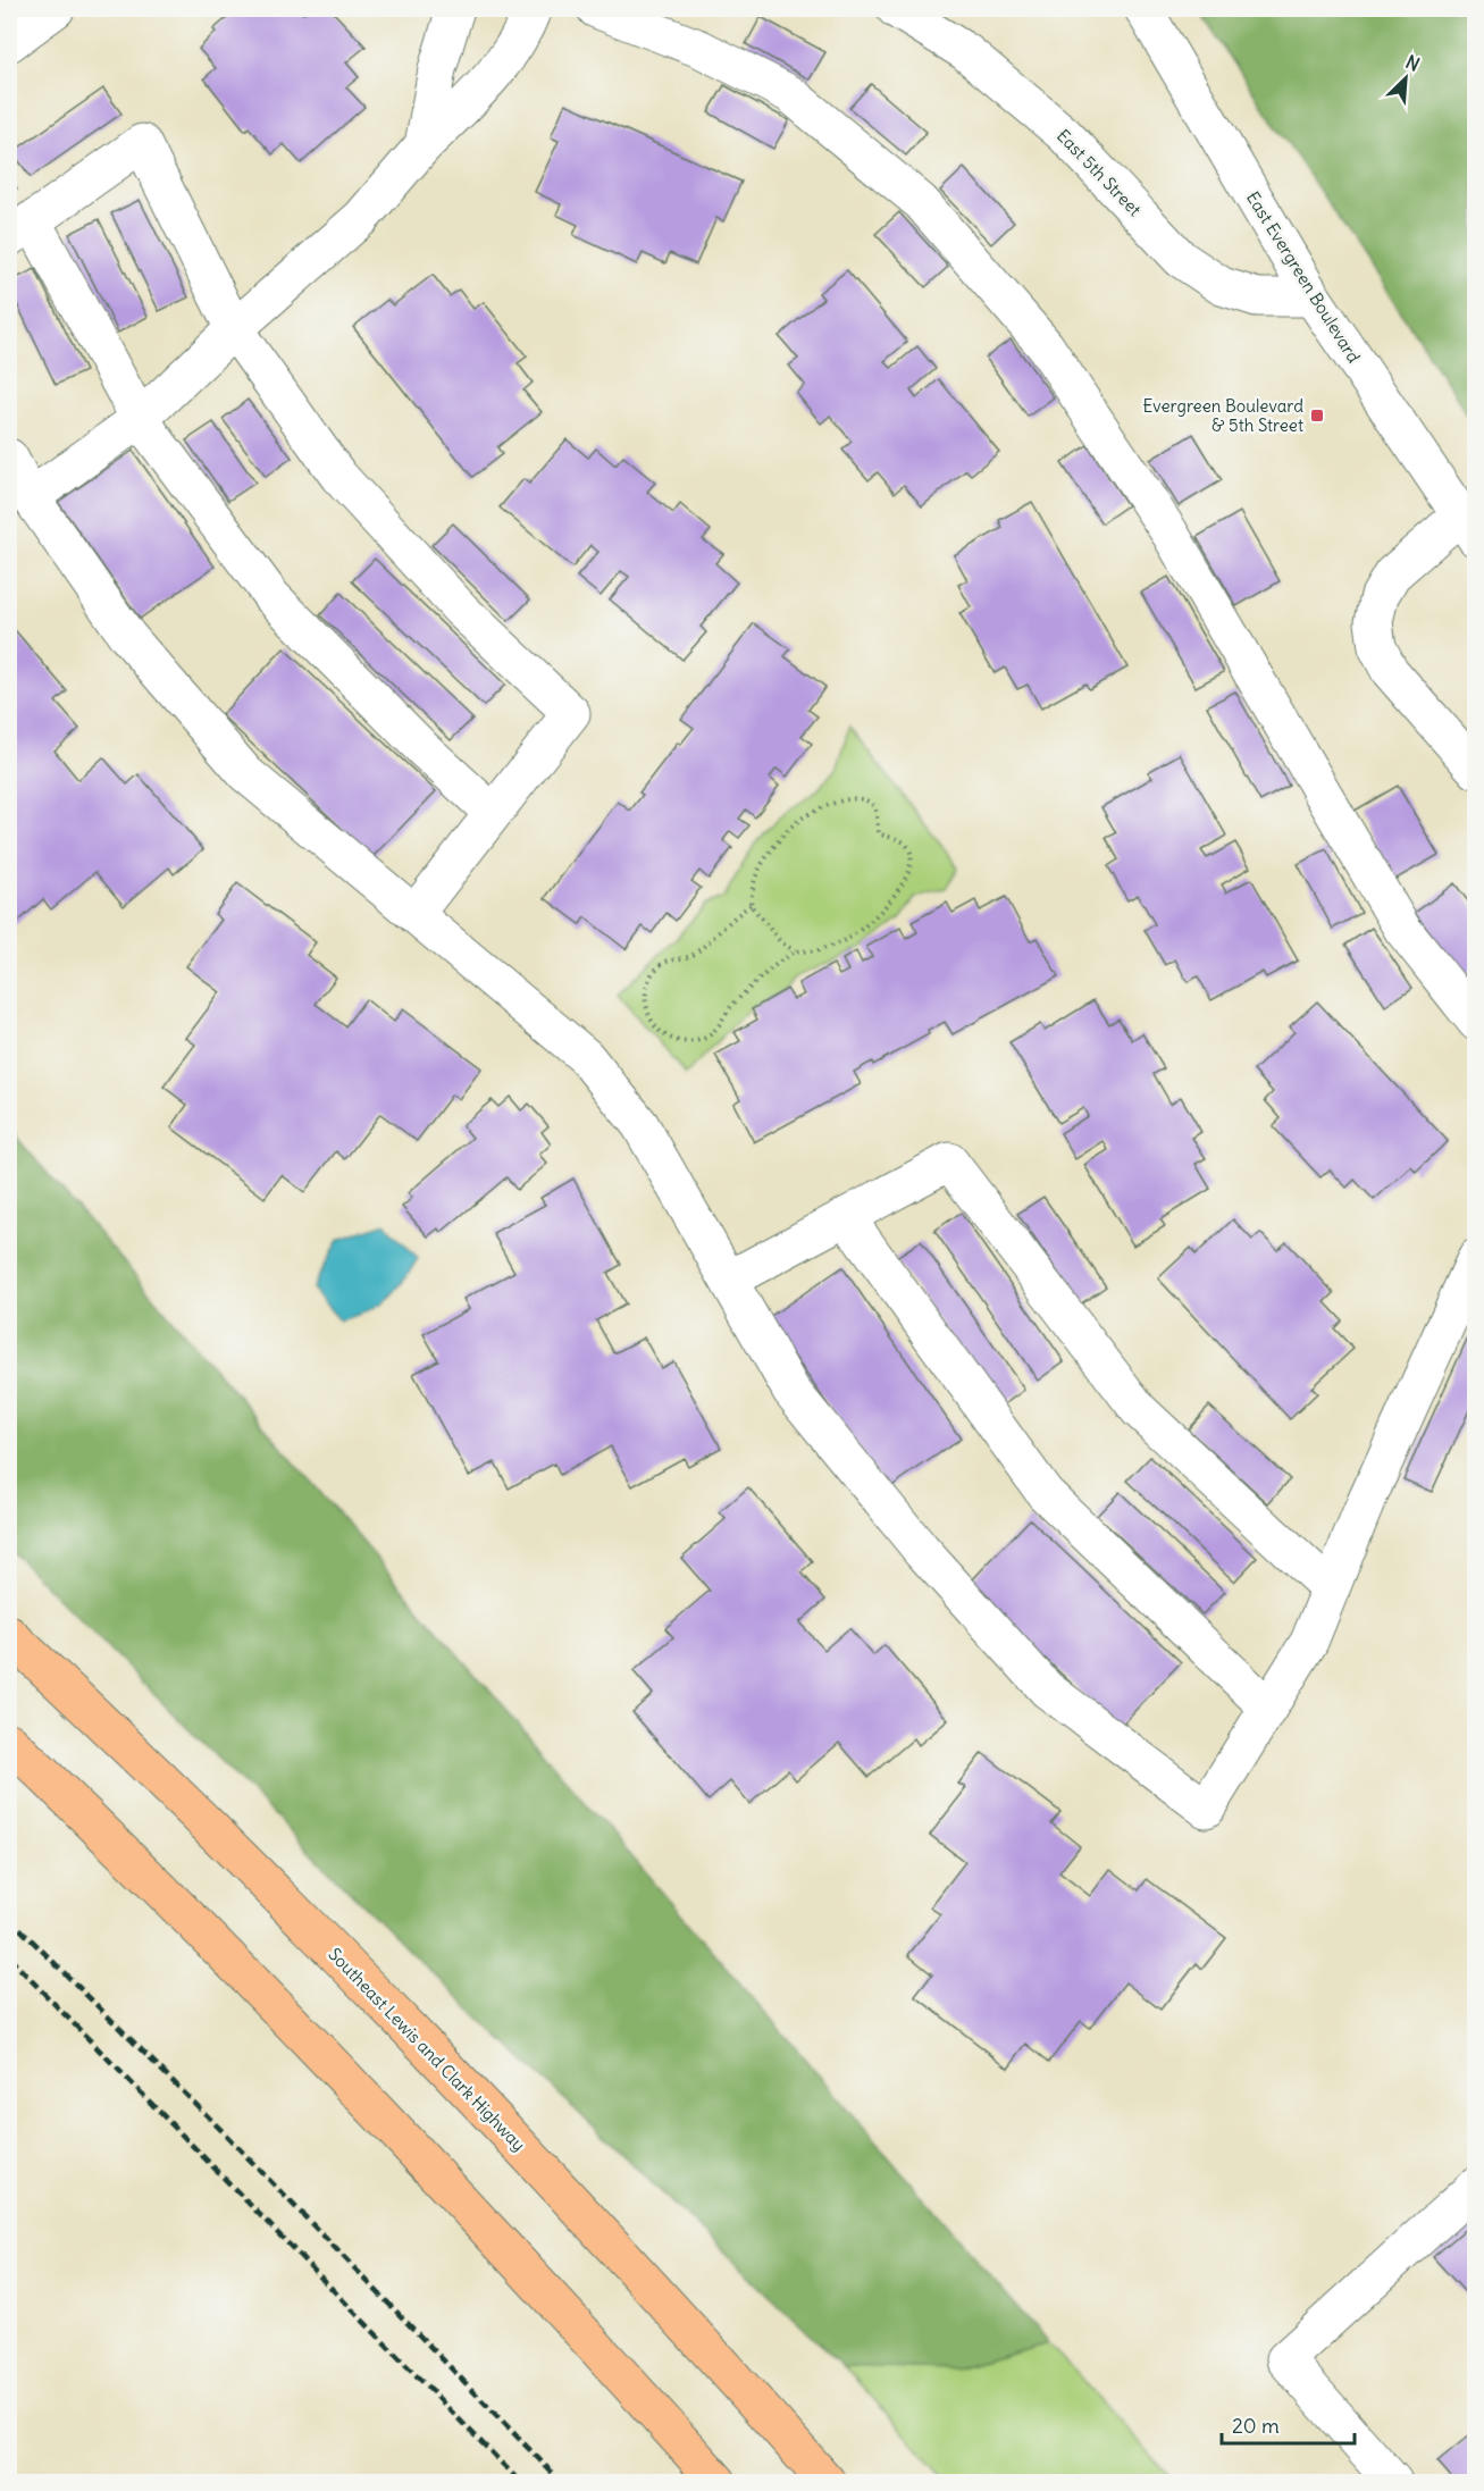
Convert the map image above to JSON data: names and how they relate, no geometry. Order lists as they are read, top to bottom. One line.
{"streets":{"highway":["Southeast Lewis and Clark Highway"],"street":["East 5th Street","East Evergreen Boulevard"]},"crossings":[["East 5th Street","East Evergreen Boulevard"]],"places":{"transit":["Evergreen Boulevard & 5th Street"]},"scale_bar":"20 m","north":"top right"}
